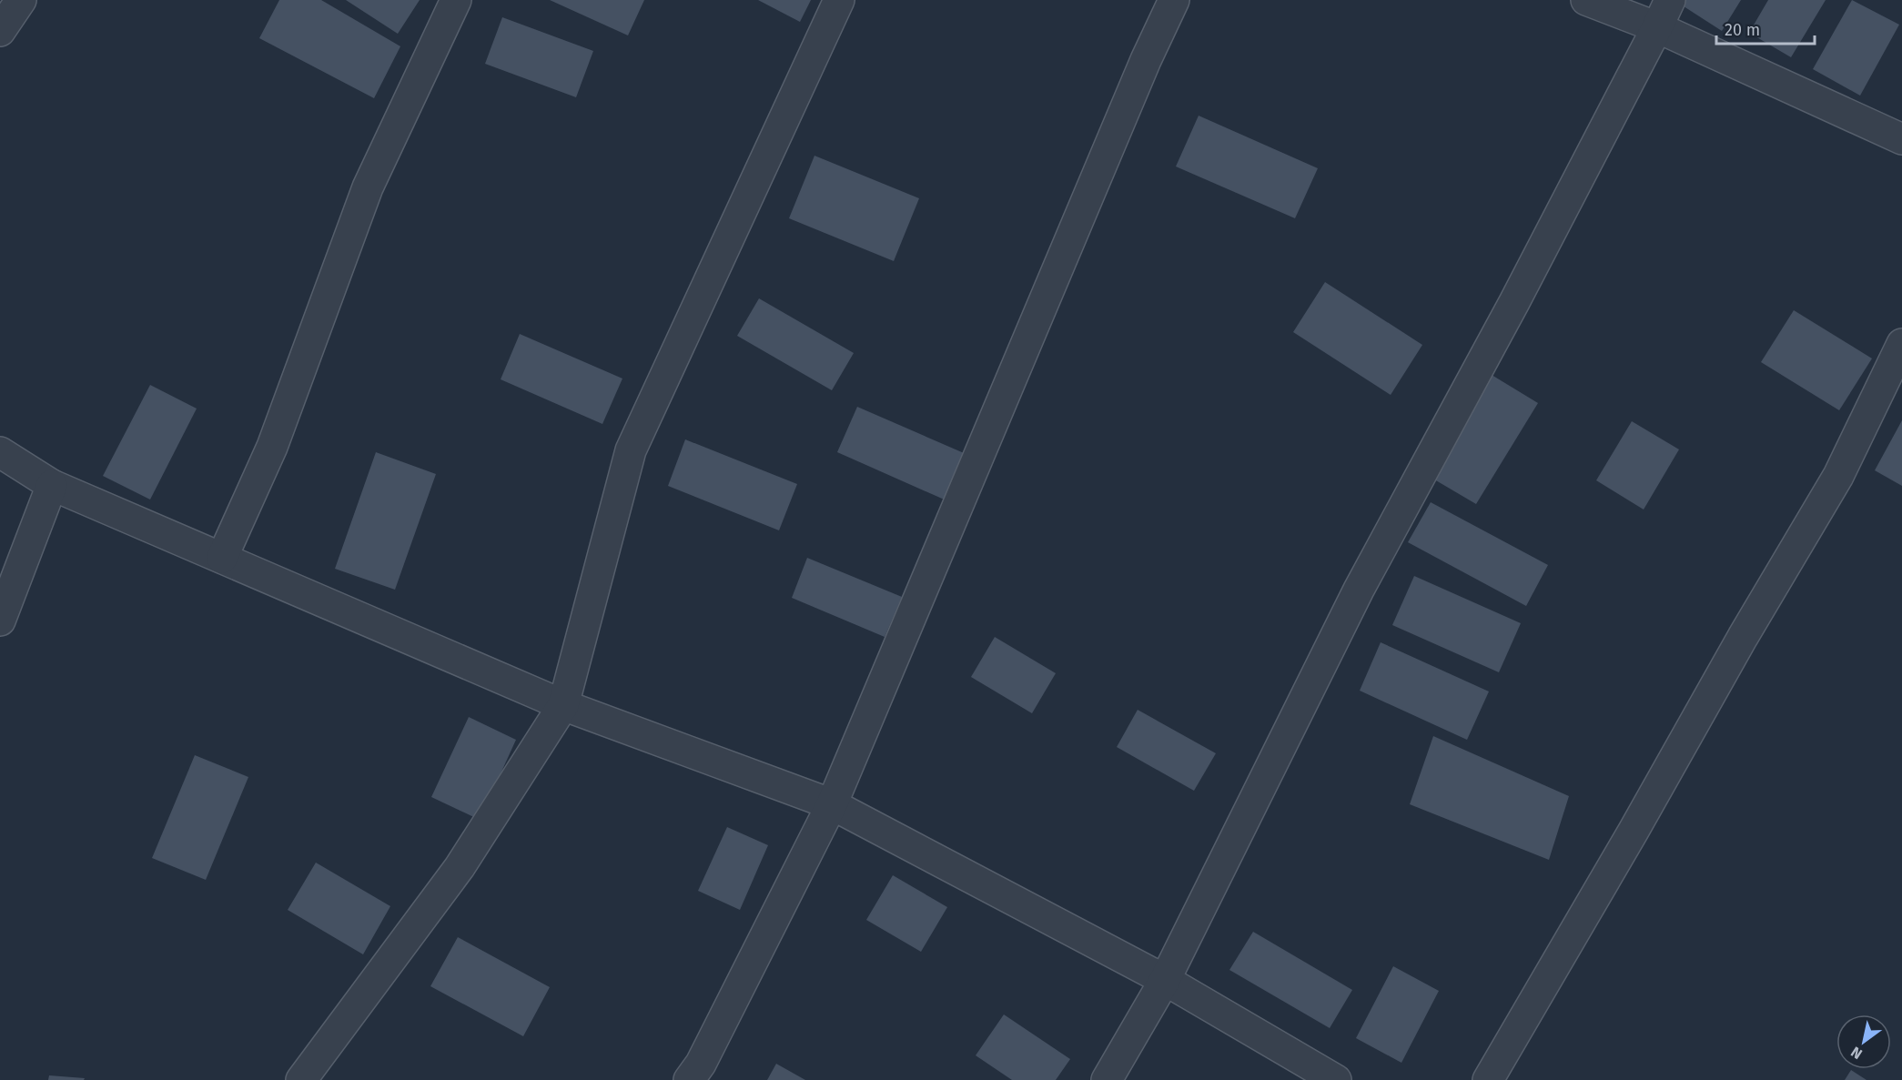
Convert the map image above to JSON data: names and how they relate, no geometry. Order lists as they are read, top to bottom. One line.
{"scale_bar":"20 m","north":"bottom left"}
